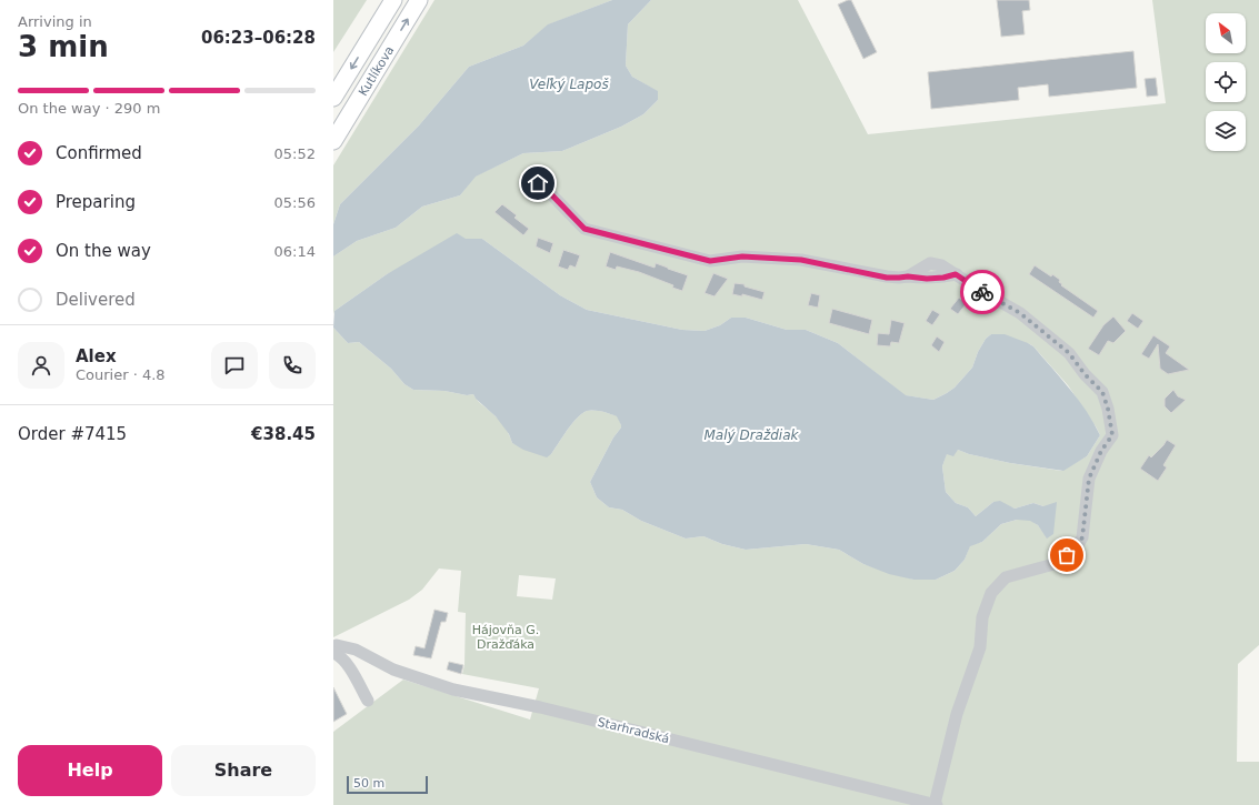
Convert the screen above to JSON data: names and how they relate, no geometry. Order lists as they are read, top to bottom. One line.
{"streets":{"main road":["Kutlíkova"],"street":["Starhradská"]},"water":["Veľký Lapoš","Malý Draždiak"],"parks":["Hájovňa G. Dražďáka"],"scale_bar":"50 m","north":"top left","page":{"heading":["3 min","Arriving in","06:23–06:28"],"panel":["Alex","Courier · 4.8","Order #7415","€38.45"],"bar":"On the way · 290 m","list":[["Confirmed","05:52"],["Preparing","05:56"],["On the way","06:14"],"Delivered"],"buttons":["Help","Share"],"scale":"50 m"}}
